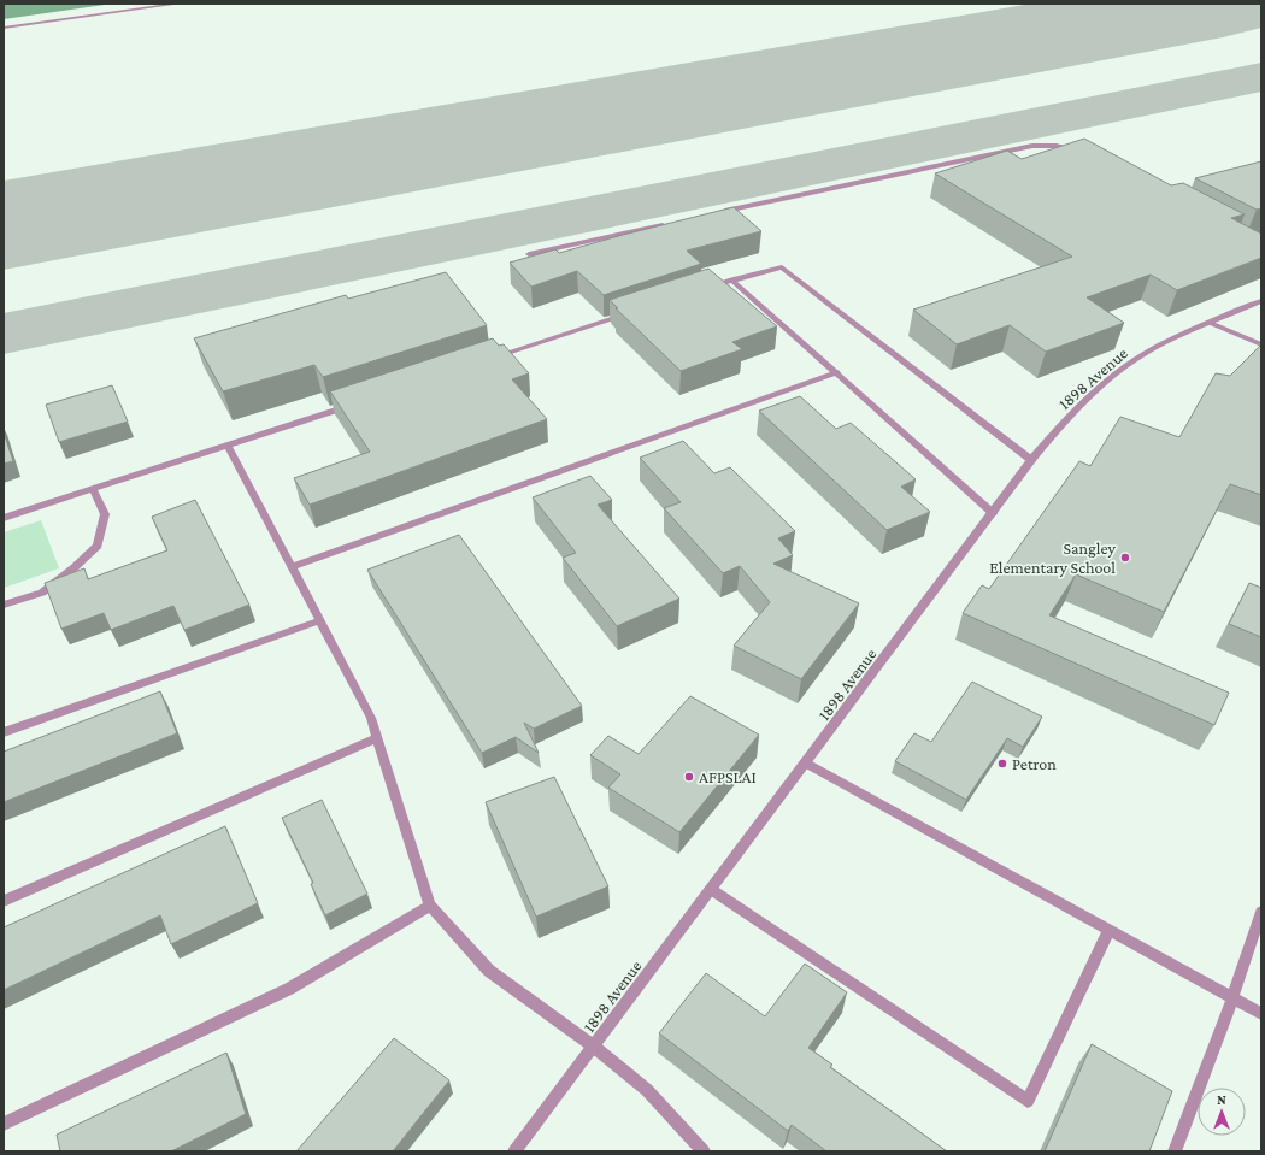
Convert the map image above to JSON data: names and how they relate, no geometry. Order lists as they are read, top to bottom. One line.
{"streets":{"street":["1898 Avenue"]},"places":["Sangley Elementary School","Petron","AFPSLAI"],"north":"top"}
